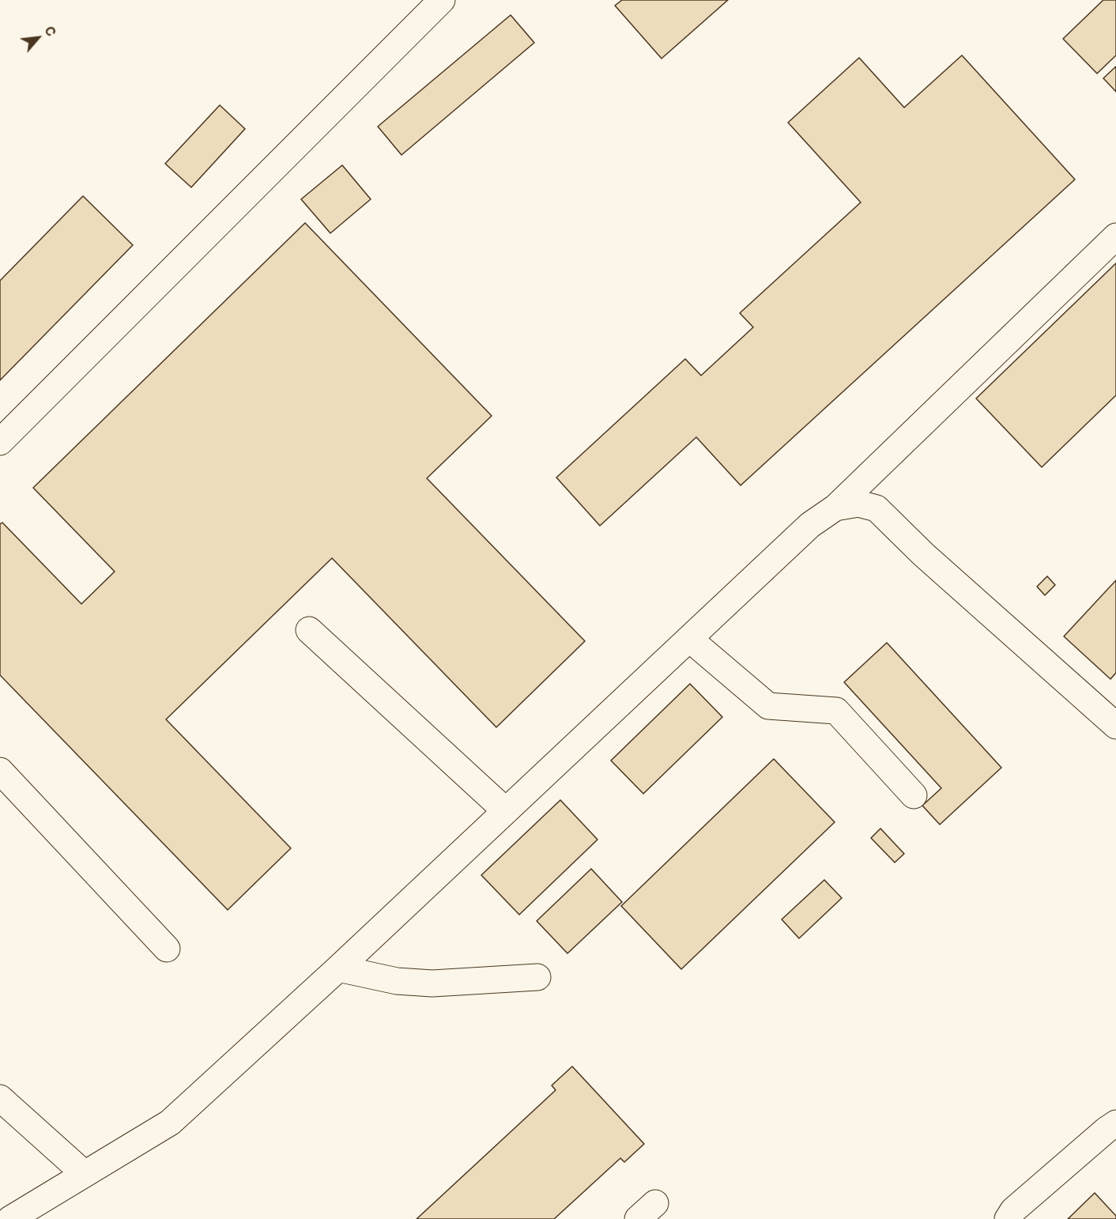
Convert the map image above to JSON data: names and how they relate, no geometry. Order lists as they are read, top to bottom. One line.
{"north":"top right"}
